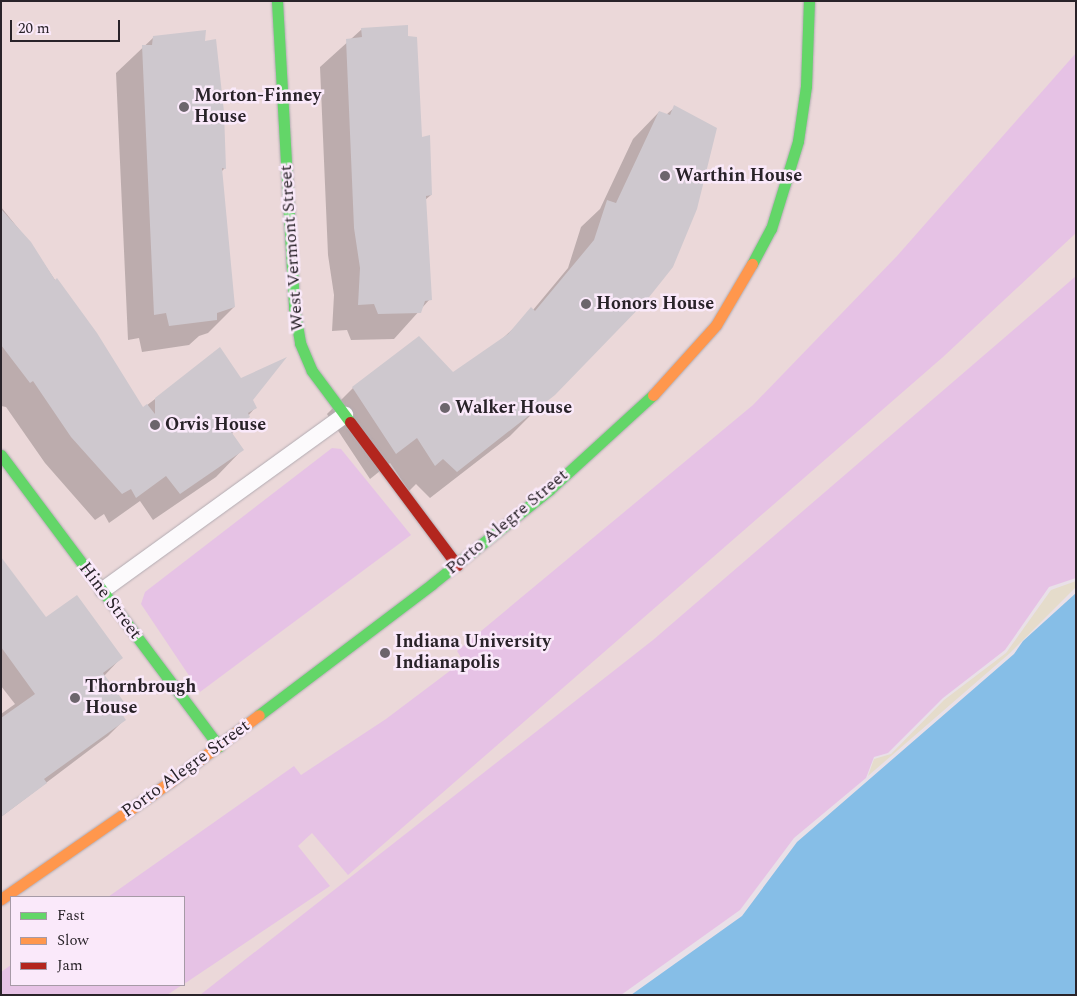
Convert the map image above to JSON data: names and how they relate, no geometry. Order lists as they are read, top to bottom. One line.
{"streets":{"street":["West Vermont Street","Porto Alegre Street","Hine Street"]},"crossings":[["West Vermont Street","Porto Alegre Street"],["Porto Alegre Street","Hine Street"]],"places":["Morton-Finney House","Warthin House","Honors House","Walker House","Orvis House","Indiana University Indianapolis","Thornbrough House"],"legend":["Fast","Slow","Jam"],"scale_bar":"20 m"}
